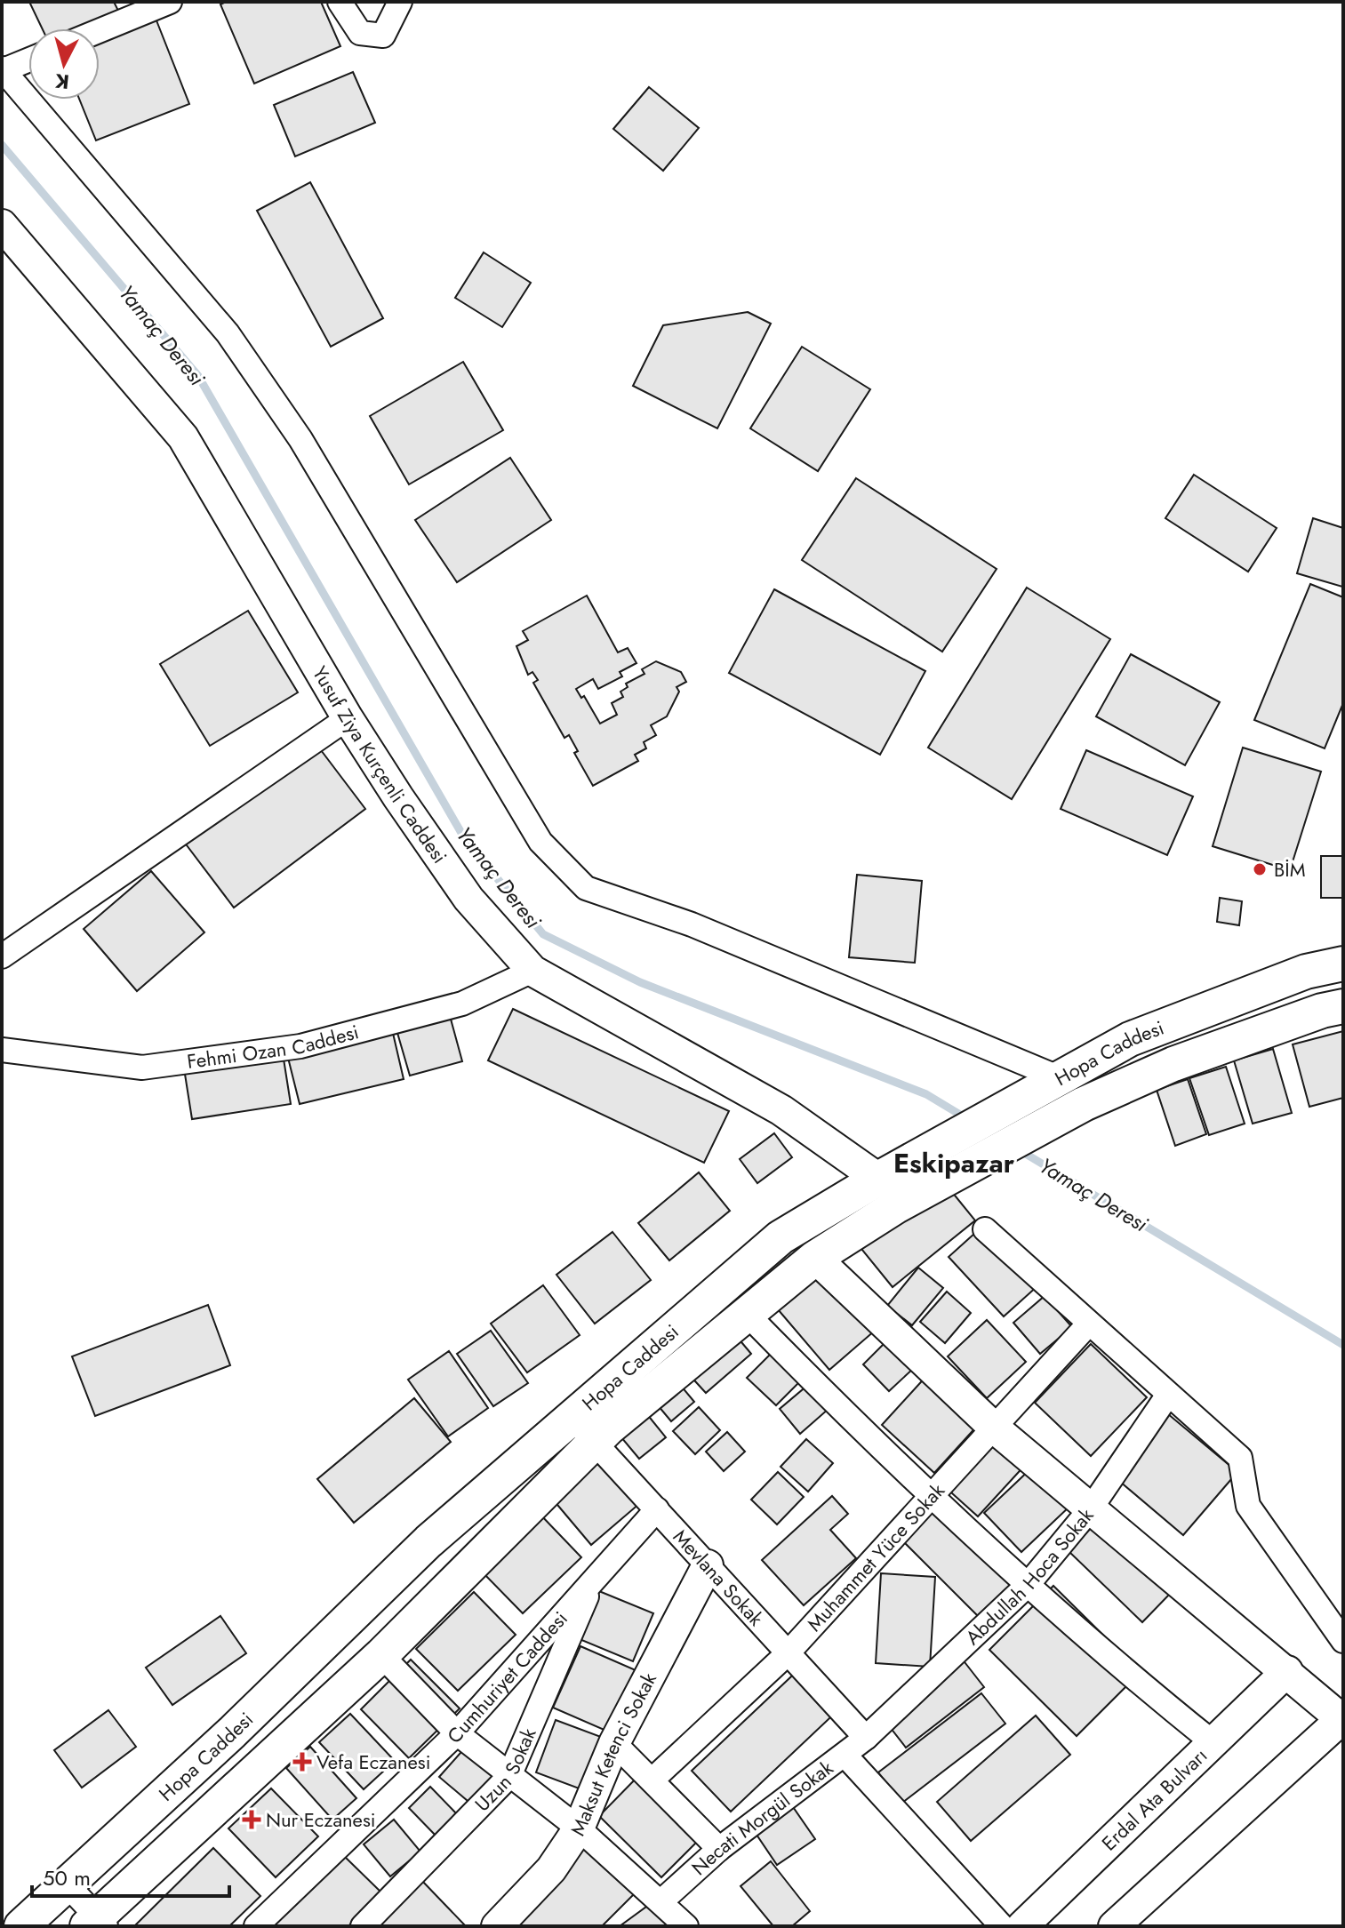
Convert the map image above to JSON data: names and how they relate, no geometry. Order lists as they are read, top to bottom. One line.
{"streets":{"main road":["Hopa Caddesi"],"street":["Yusuf Ziya Kurçenli Caddesi","Fehmi Ozan Caddesi","Muhammet Yüce Sokak","Abdullah Hoca Sokak","Mevlana Sokak","Cumhuriyet Caddesi","Maksut Ketenci Sokak","Uzun Sokak","Erdal Ata Bulvarı","Necati Morgül Sokak"]},"crossings":[["Yusuf Ziya Kurçenli Caddesi","Fehmi Ozan Caddesi"],["Yusuf Ziya Kurçenli Caddesi","Hopa Caddesi"],["Hopa Caddesi","Mevlana Sokak"],["Muhammet Yüce Sokak","Mevlana Sokak"],["Abdullah Hoca Sokak","Mevlana Sokak"],["Abdullah Hoca Sokak","Necati Morgül Sokak"],["Mevlana Sokak","Cumhuriyet Caddesi"],["Mevlana Sokak","Maksut Ketenci Sokak"],["Mevlana Sokak","Necati Morgül Sokak"],["Cumhuriyet Caddesi","Uzun Sokak"]],"districts":["Eskipazar"],"water":["Yamaç Deresi"],"places":{"other":["BİM"],"health":["Vefa Eczanesi","Nur Eczanesi"]},"scale_bar":"50 m","north":"bottom"}
